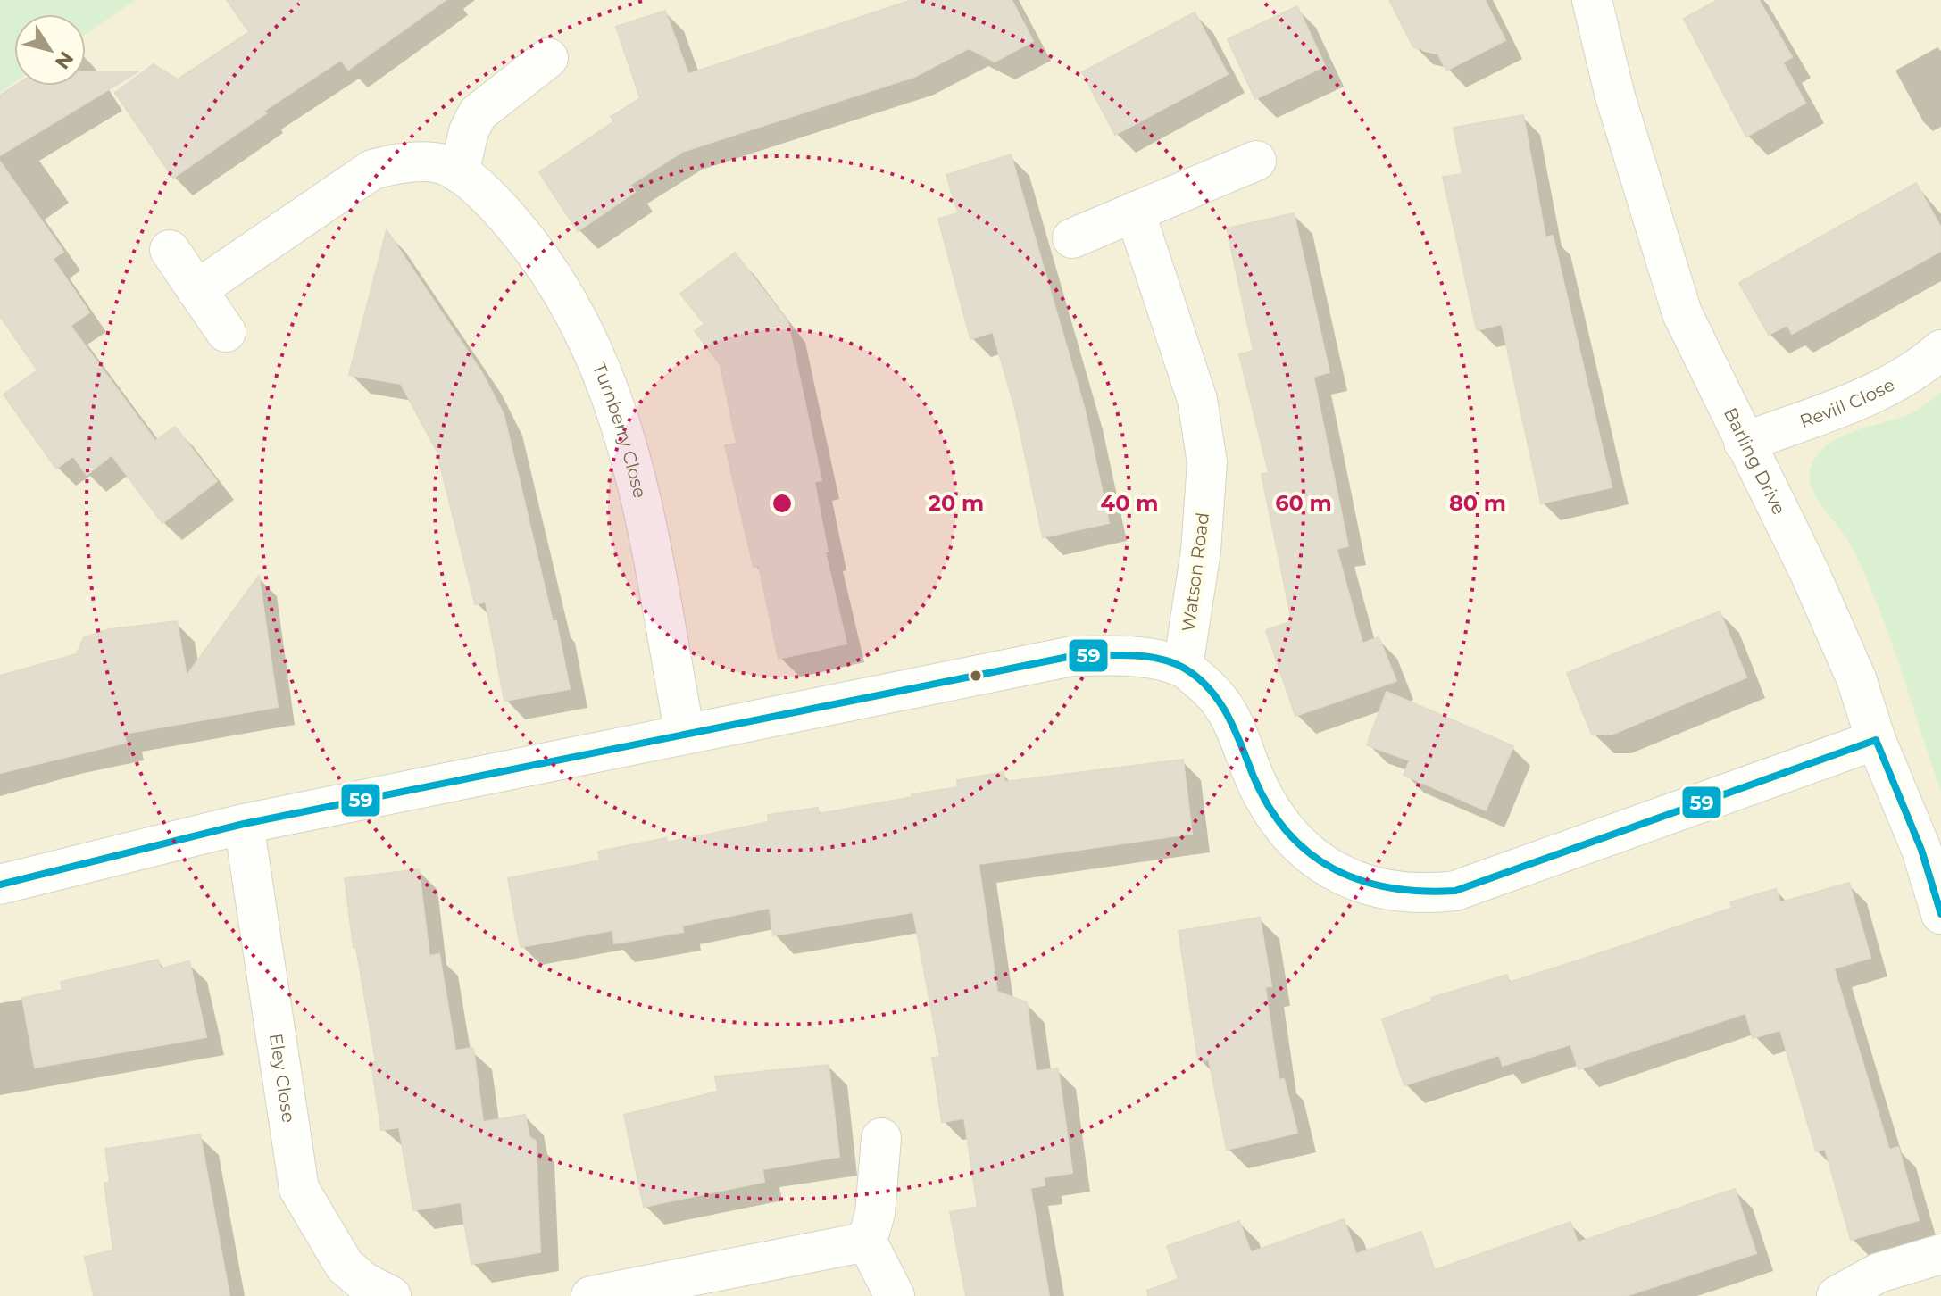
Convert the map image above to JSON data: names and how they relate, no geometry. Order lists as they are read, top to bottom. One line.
{"streets":{"street":["Revill Close","Turnberry Close","Barling Drive","Watson Road","Eley Close"]},"crossings":[["Revill Close","Barling Drive"]],"lines":["transit line 59"],"north":"bottom right","rings":["20 m","40 m","60 m","80 m"]}
